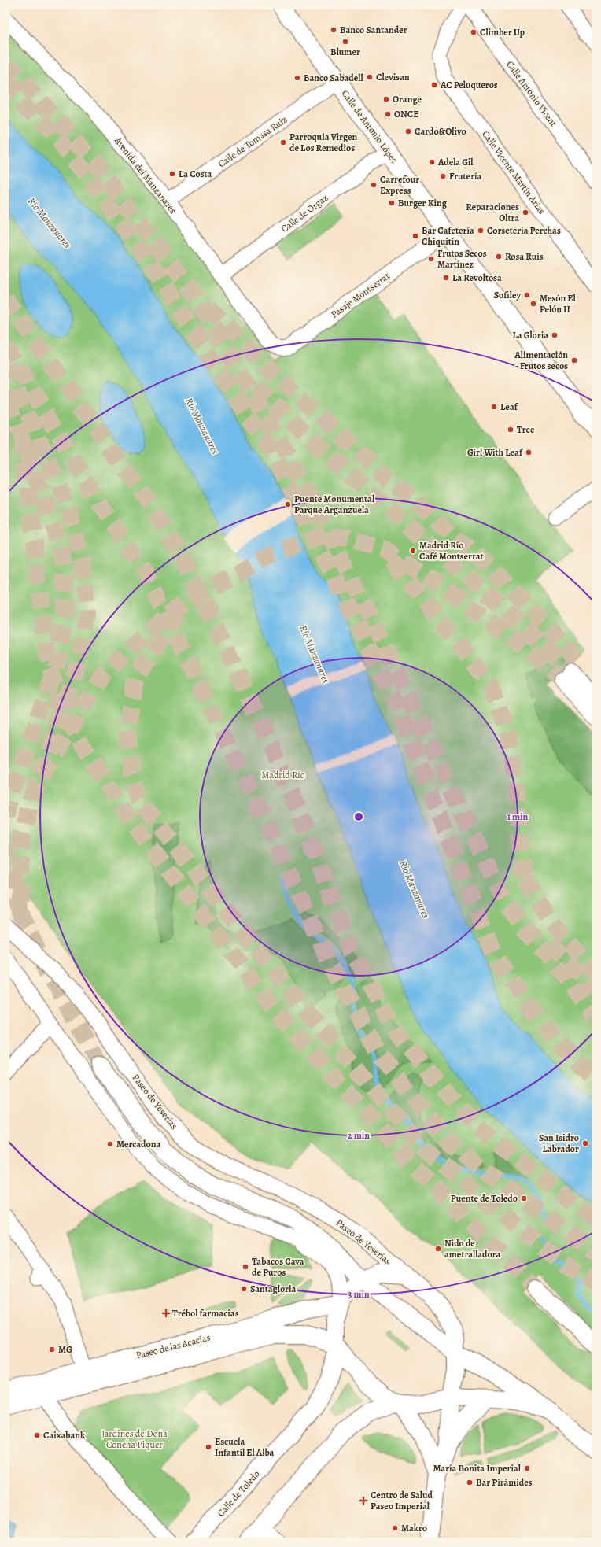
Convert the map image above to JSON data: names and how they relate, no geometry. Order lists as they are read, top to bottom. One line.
{"streets":{"main road":["Calle de Antonio López","Paseo de las Acacias","Calle de Toledo"],"street":["Calle Antonio Vicent","Calle de Tomasa Ruiz","Calle Vicente Martín Arias","Avenida del Manzanares","Calle de Orgaz","Pasaje Montserrat","Paseo de Yeserías"]},"crossings":[["Calle de Antonio López","Calle de Tomasa Ruiz"],["Calle de Antonio López","Calle de Orgaz"],["Calle de Antonio López","Pasaje Montserrat"],["Calle de Tomasa Ruiz","Avenida del Manzanares"],["Avenida del Manzanares","Calle de Orgaz"],["Avenida del Manzanares","Pasaje Montserrat"],["Paseo de Yeserías","Calle de Toledo"],["Paseo de las Acacias","Calle de Toledo"]],"water":["Río Manzanares"],"parks":["Madrid Río","Jardines de Doña Concha Piquer"],"places":{"other":["Banco Santander","Climber Up","Blumer","Clevisan","Banco Sabadell","AC Peluqueros","Orange","ONCE","Cardo&Olivo","Parroquia Virgen de Los Remedios","Adela Gil","La Costa","Frutería","Carrefour Express","Burger King","Reparaciones Oltra","Corsetería Perchas","Bar Cafetería Chiquitín","Rosa Ruis","Frutos Secos Martínez","La Revoltosa","Sofiley","Mesón El Pelón II","La Gloria","Alimentación - Frutos secos","Leaf","Tree","Girl With Leaf","Puente Monumental Parque Arganzuela","Madrid Río Café Montserrat","San Isidro Labrador","Mercadona","Puente de Toledo","Nido de ametralladora","Tabacos Cava de Puros","Santagloria","MG","Caixabank","Escuela Infantil El Alba","María Bonita Imperial","Bar Pirámides","Makro"],"health":["Trébol farmacias","Centro de Salud Paseo Imperial"]},"rings":["1 min","2 min","3 min"]}
